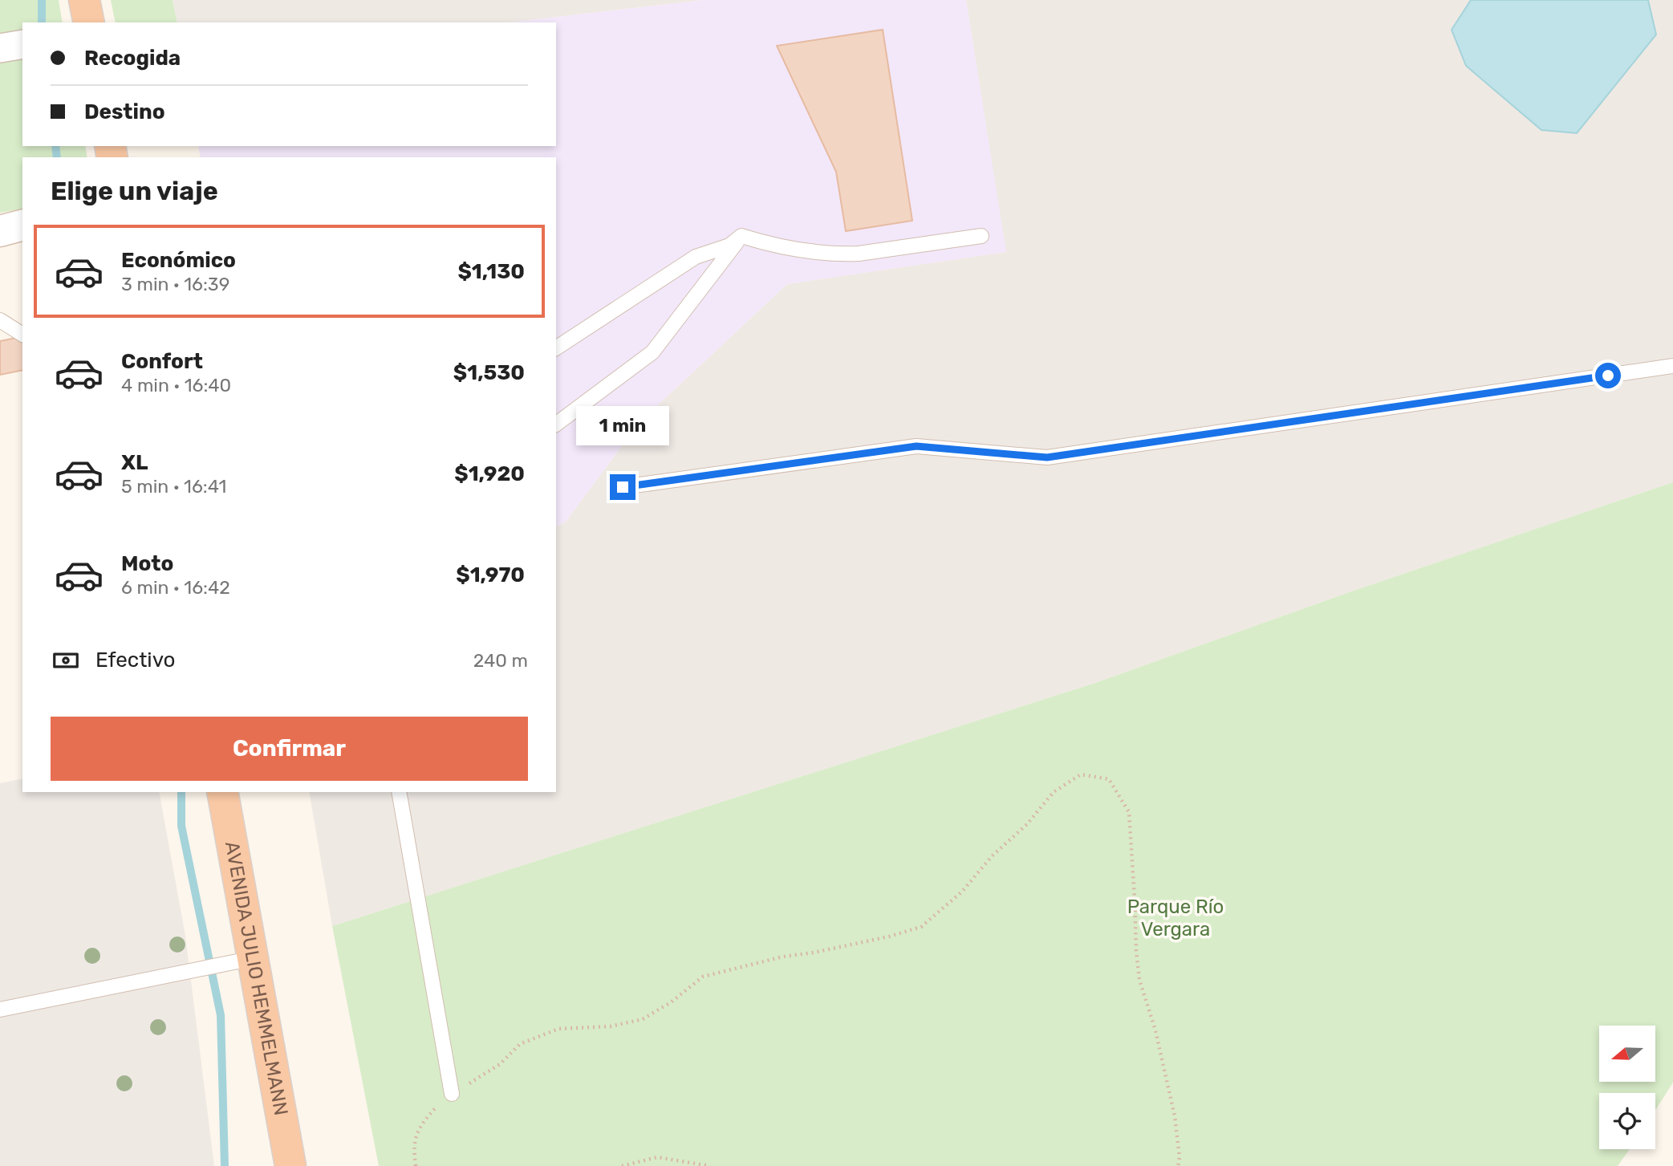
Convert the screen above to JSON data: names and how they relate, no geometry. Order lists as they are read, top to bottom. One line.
{"streets":{"highway":["AVENIDA JULIO HEMMELMANN"]},"parks":["Parque Río Vergara"],"north":"left","page":{"banner":["Recogida","Destino"],"heading":"Elige un viaje","list":[{"name":"Económico","note":"3 min · 16:39","value":"$1,130"},{"name":"Confort","note":"4 min · 16:40","value":"$1,530"},{"name":"XL","note":"5 min · 16:41","value":"$1,920"},{"name":"Moto","note":"6 min · 16:42","value":"$1,970"}],"bubble":"1 min","pay":["Efectivo","240 m"],"buttons":"Confirmar"}}
